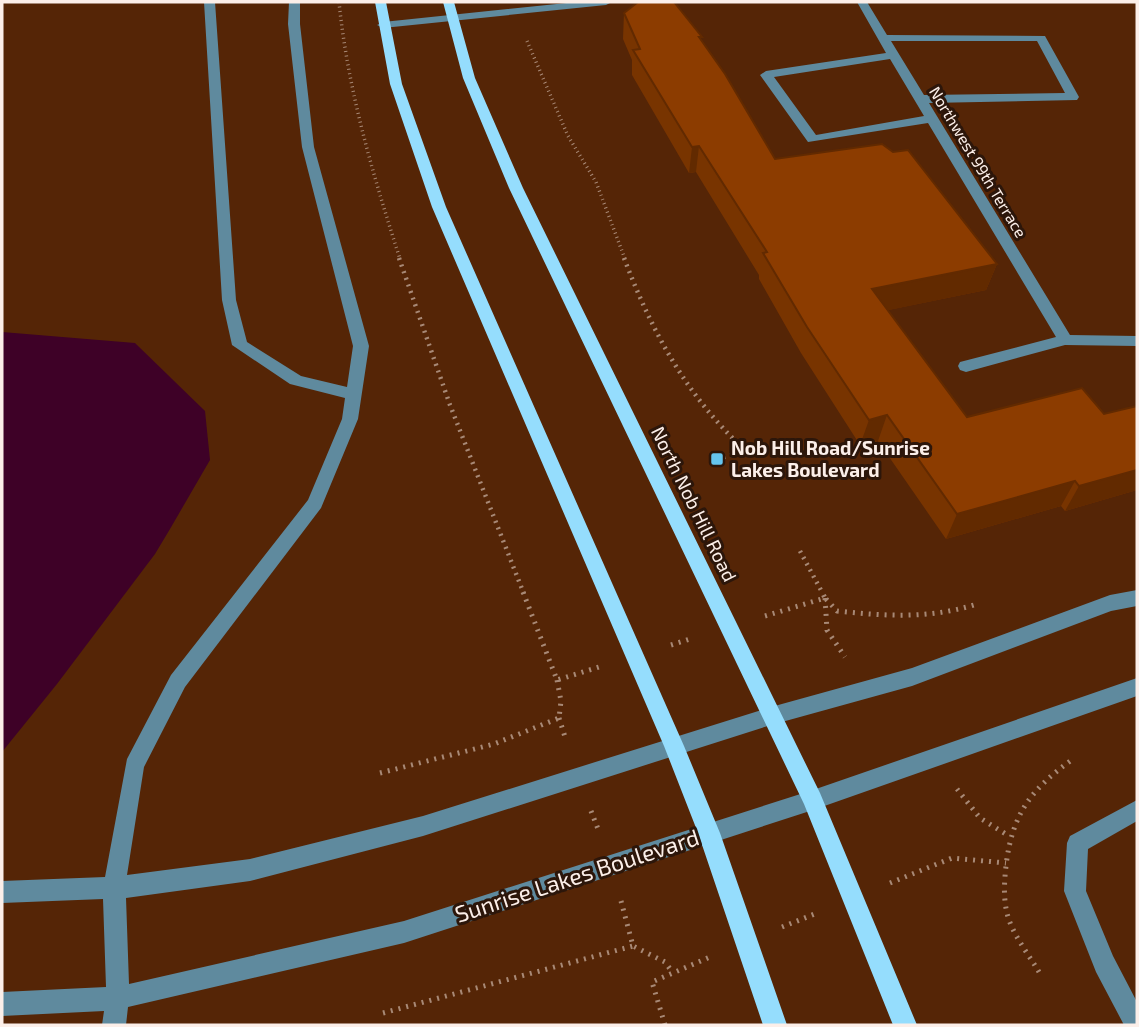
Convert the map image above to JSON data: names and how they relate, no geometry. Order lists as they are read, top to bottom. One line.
{"streets":{"main road":["North Nob Hill Road"],"street":["Northwest 99th Terrace","Sunrise Lakes Boulevard"]},"crossings":[["North Nob Hill Road","Sunrise Lakes Boulevard"]],"places":{"transit":["Nob Hill Road/Sunrise Lakes Boulevard"]}}
